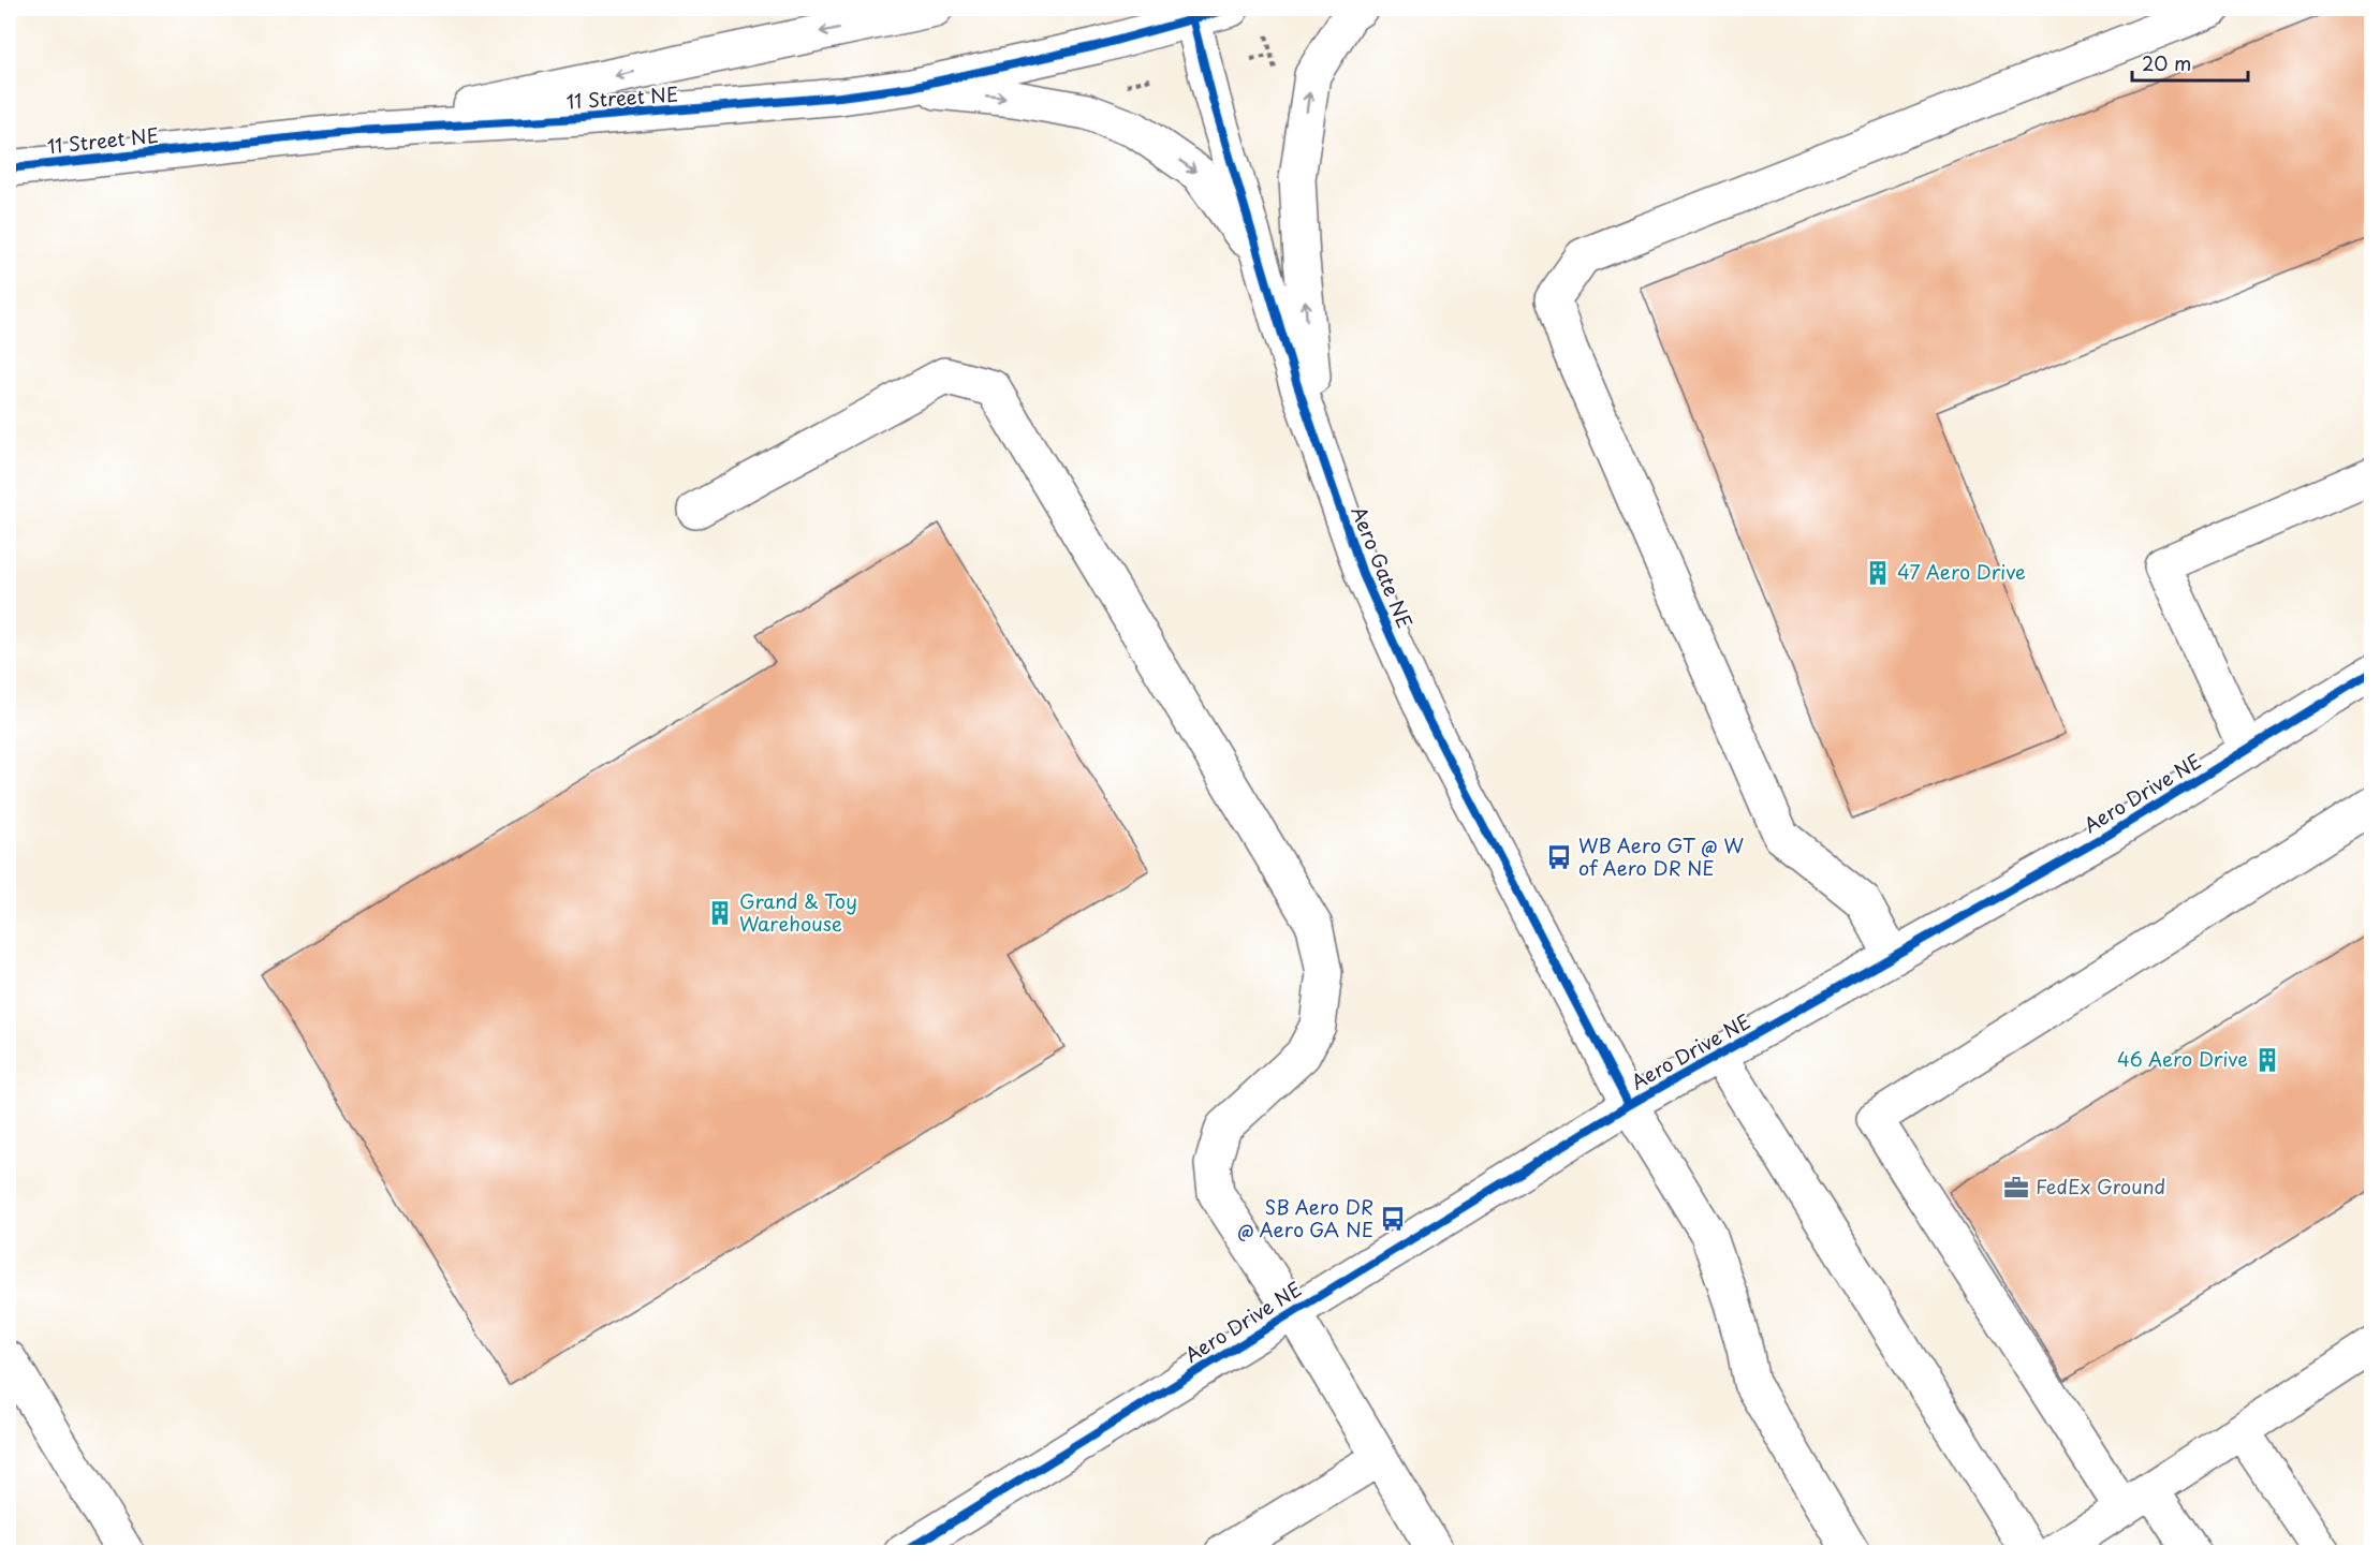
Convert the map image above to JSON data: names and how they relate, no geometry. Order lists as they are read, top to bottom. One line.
{"streets":{"street":["11 Street NE","Aero Gate NE","Aero Drive NE"]},"crossings":[["11 Street NE","Aero Gate NE"],["Aero Gate NE","Aero Drive NE"]],"places":{"building":["47 Aero Drive","Grand & Toy Warehouse","46 Aero Drive"],"bus stop":["WB Aero GT @ W of Aero DR NE","SB Aero DR @ Aero GA NE"],"office":["FedEx Ground"]},"scale_bar":"20 m"}
